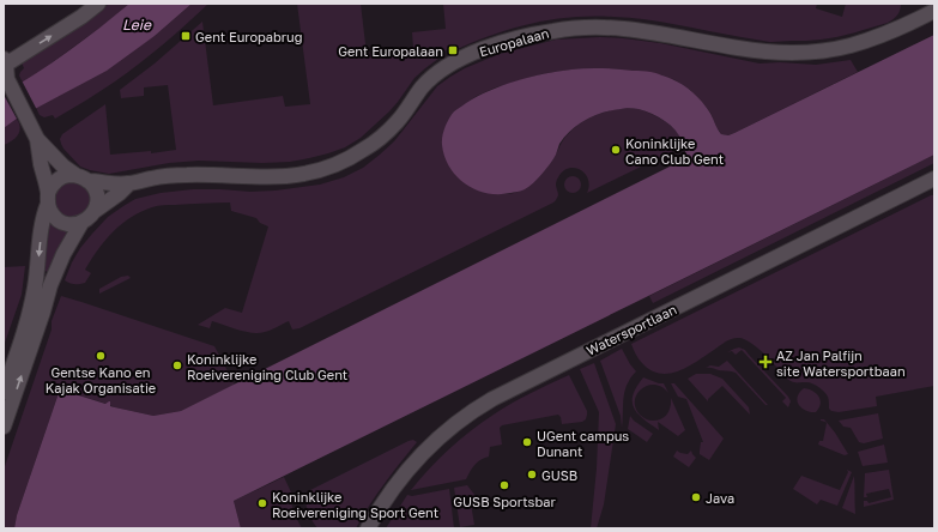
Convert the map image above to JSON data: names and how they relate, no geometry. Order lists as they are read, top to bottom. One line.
{"streets":{"street":["Europalaan","Watersportlaan"]},"water":["Leie"],"places":{"transit":["Gent Europabrug","Gent Europalaan"],"other":["Koninklijke Cano Club Gent","Gentse Kano en Kajak Organisatie","Koninklijke Roeivereniging Club Gent","UGent campus Dunant","GUSB","GUSB Sportsbar","Java","Koninklijke Roeivereniging Sport Gent"],"health":["AZ Jan Palfijn site Watersportbaan"]}}
